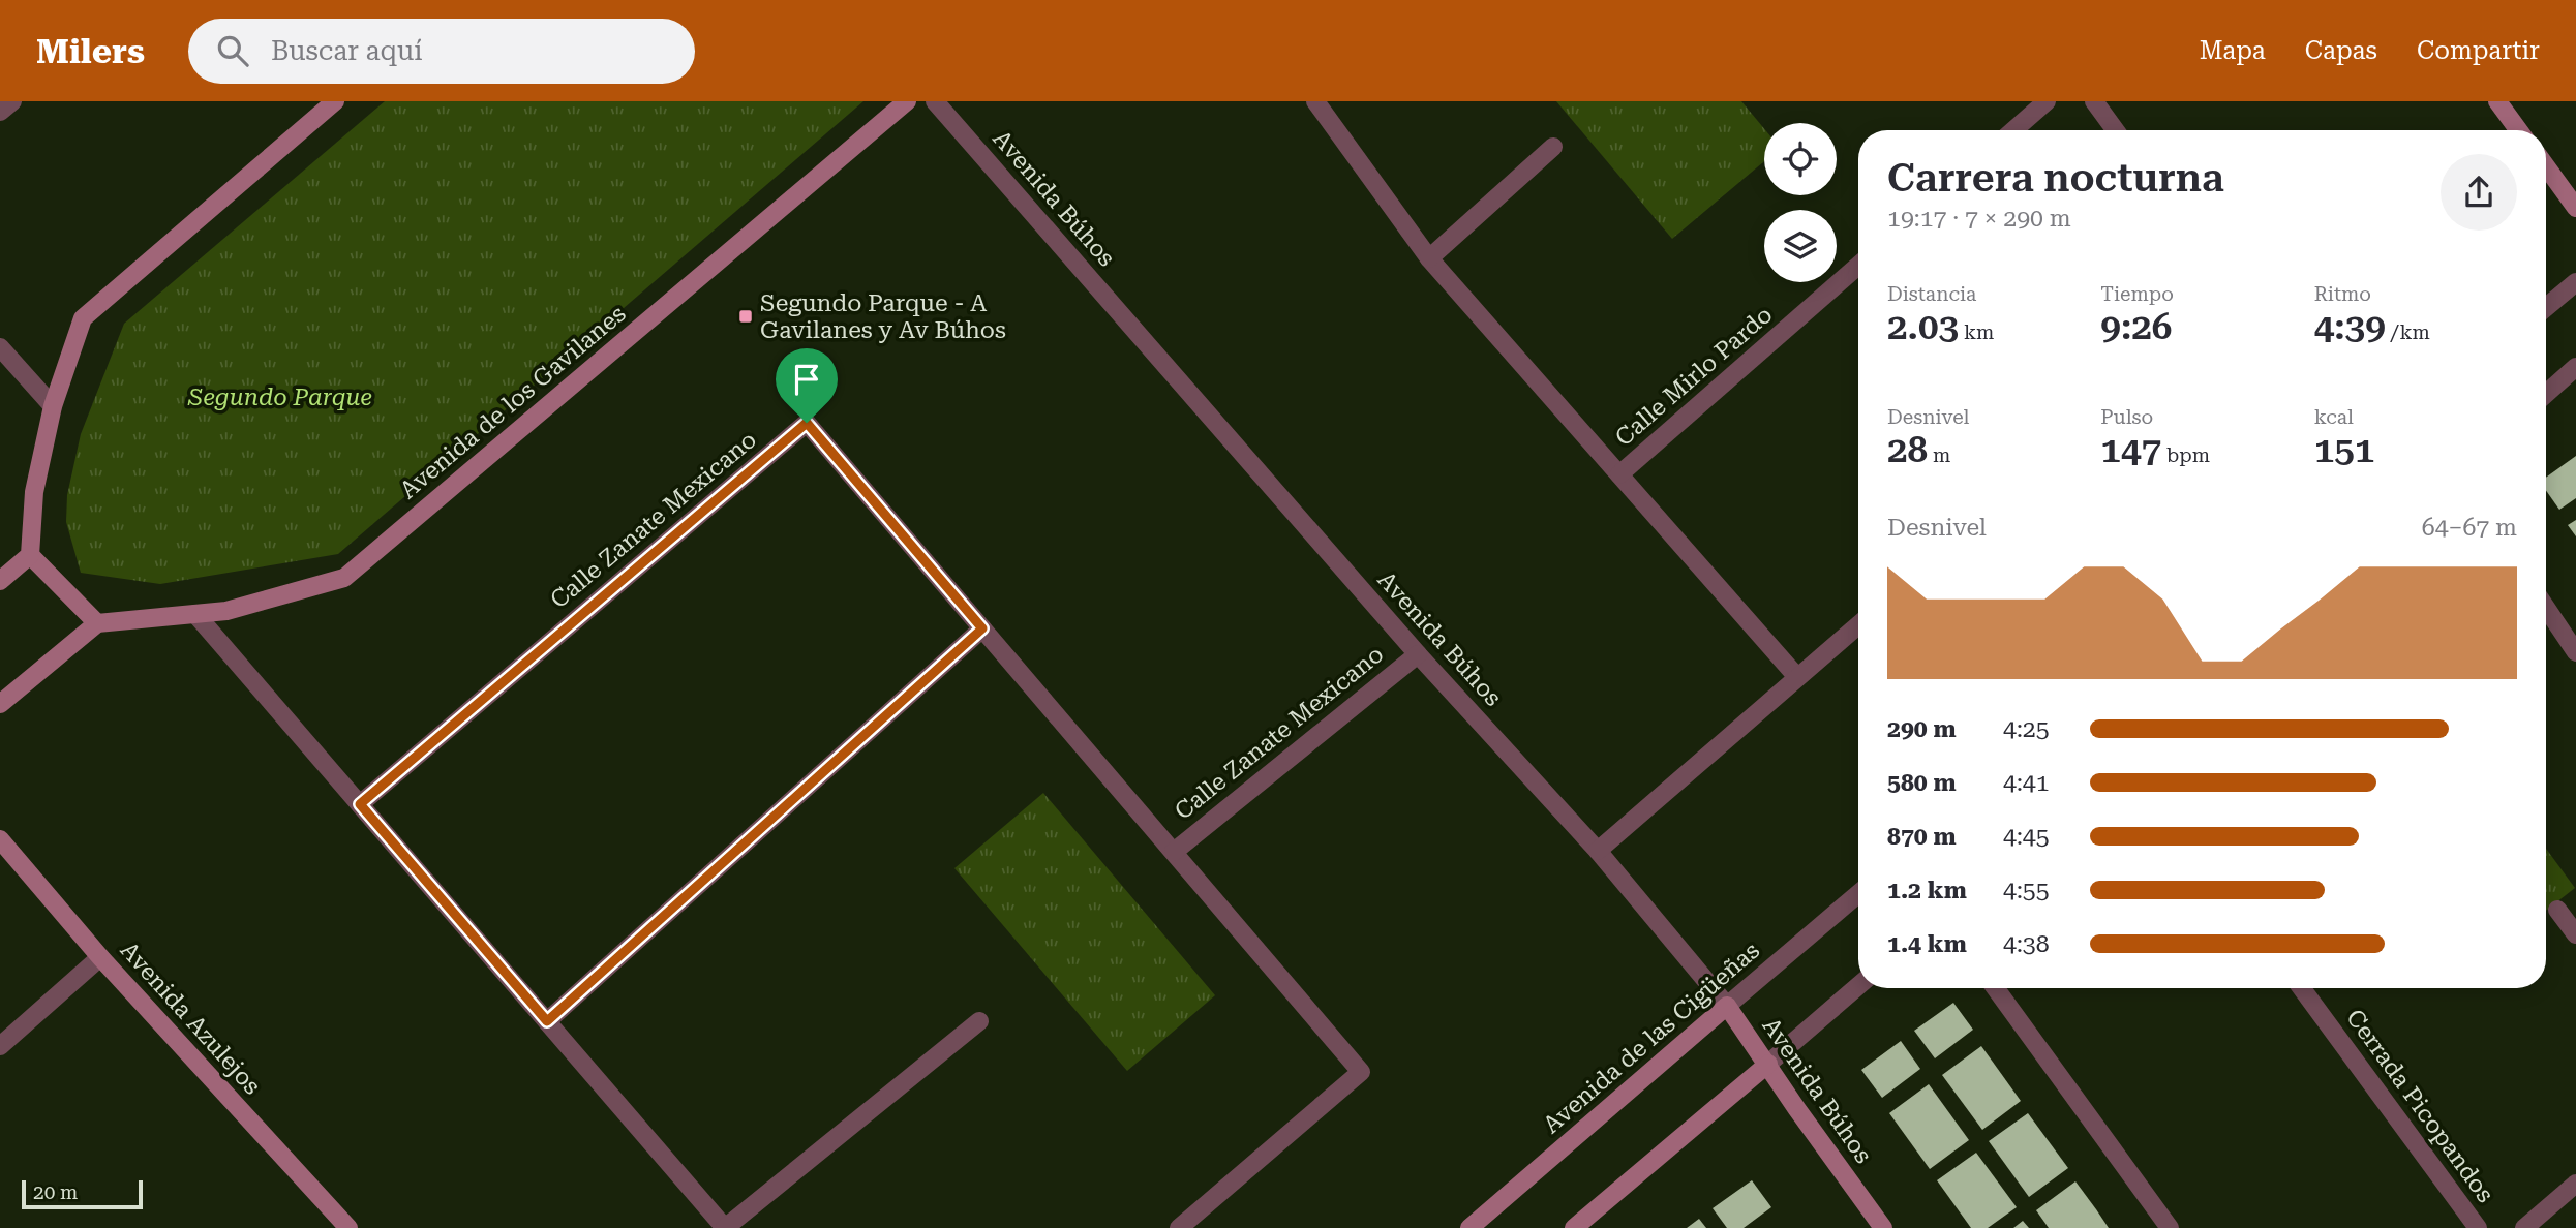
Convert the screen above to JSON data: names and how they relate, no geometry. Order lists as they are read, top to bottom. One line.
{"streets":{"main road":["Avenida Búhos","Avenida de los Gavilanes","Avenida Azulejos","Avenida de las Cigüeñas"],"street":["Calle Mirlo Pardo","Calle Zanate Mexicano","Cerrada Picopandos"]},"crossings":[["Avenida Búhos","Calle Zanate Mexicano"],["Avenida Búhos","Avenida de las Cigüeñas"]],"parks":["Segundo Parque"],"places":{"transit":["Segundo Parque - A Gavilanes y Av Búhos"]},"scale_bar":"20 m","page":{"header":"Milers","search":"Buscar aquí","nav":["Mapa","Capas","Compartir"],"heading":["Carrera nocturna","19:17 · 7 × 290 m"],"stats":[["Distancia","2.03 km"],["Tiempo","9:26"],["Ritmo","4:39 /km"],["Desnivel","28 m"],["Pulso","147 bpm"],["kcal","151"]],"chart":["Desnivel","64–67 m"],"list":[{"name":"290 m","note":"4:25"},{"name":"580 m","note":"4:41"},{"name":"870 m","note":"4:45"},{"name":"1.2 km","note":"4:55"},{"name":"1.4 km","note":"4:38"}],"scale":"20 m"}}
